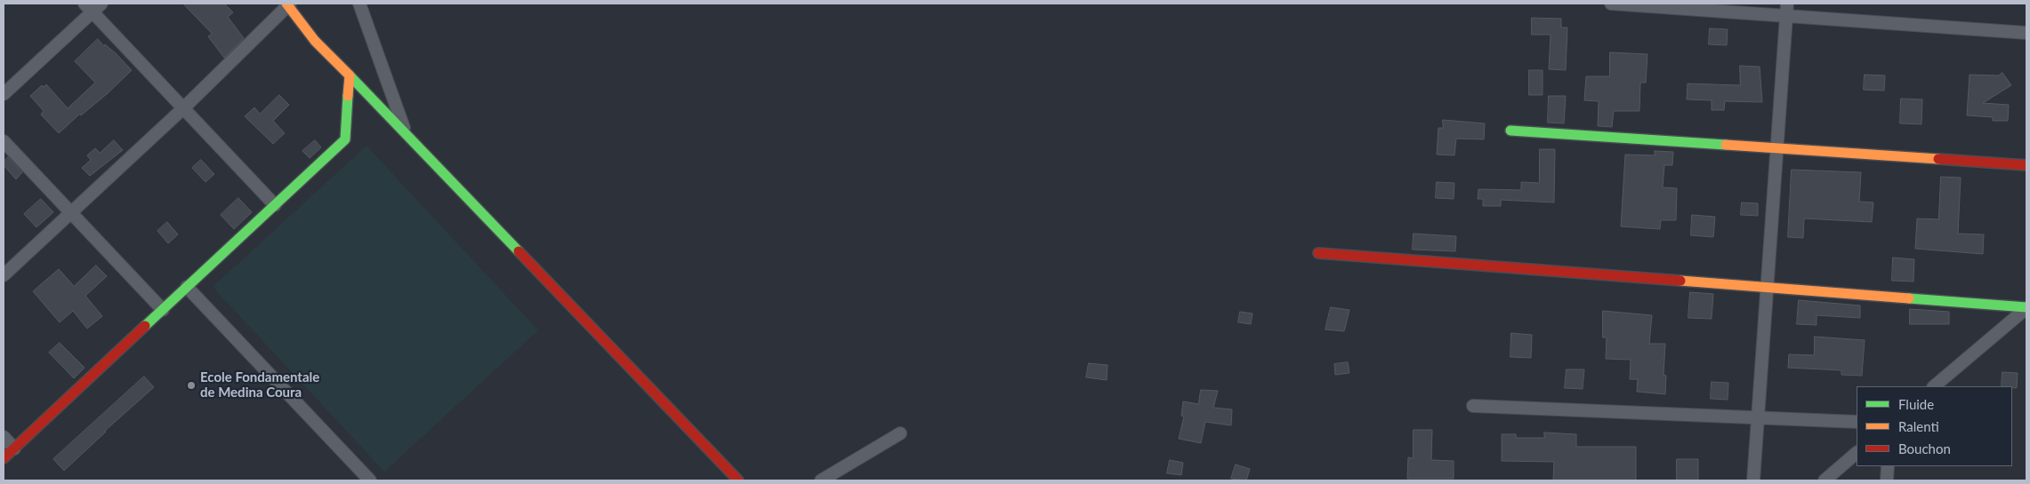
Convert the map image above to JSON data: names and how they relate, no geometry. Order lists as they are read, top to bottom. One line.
{"places":["Ecole Fondamentale de Medina Coura"],"legend":["Fluide","Ralenti","Bouchon"]}
